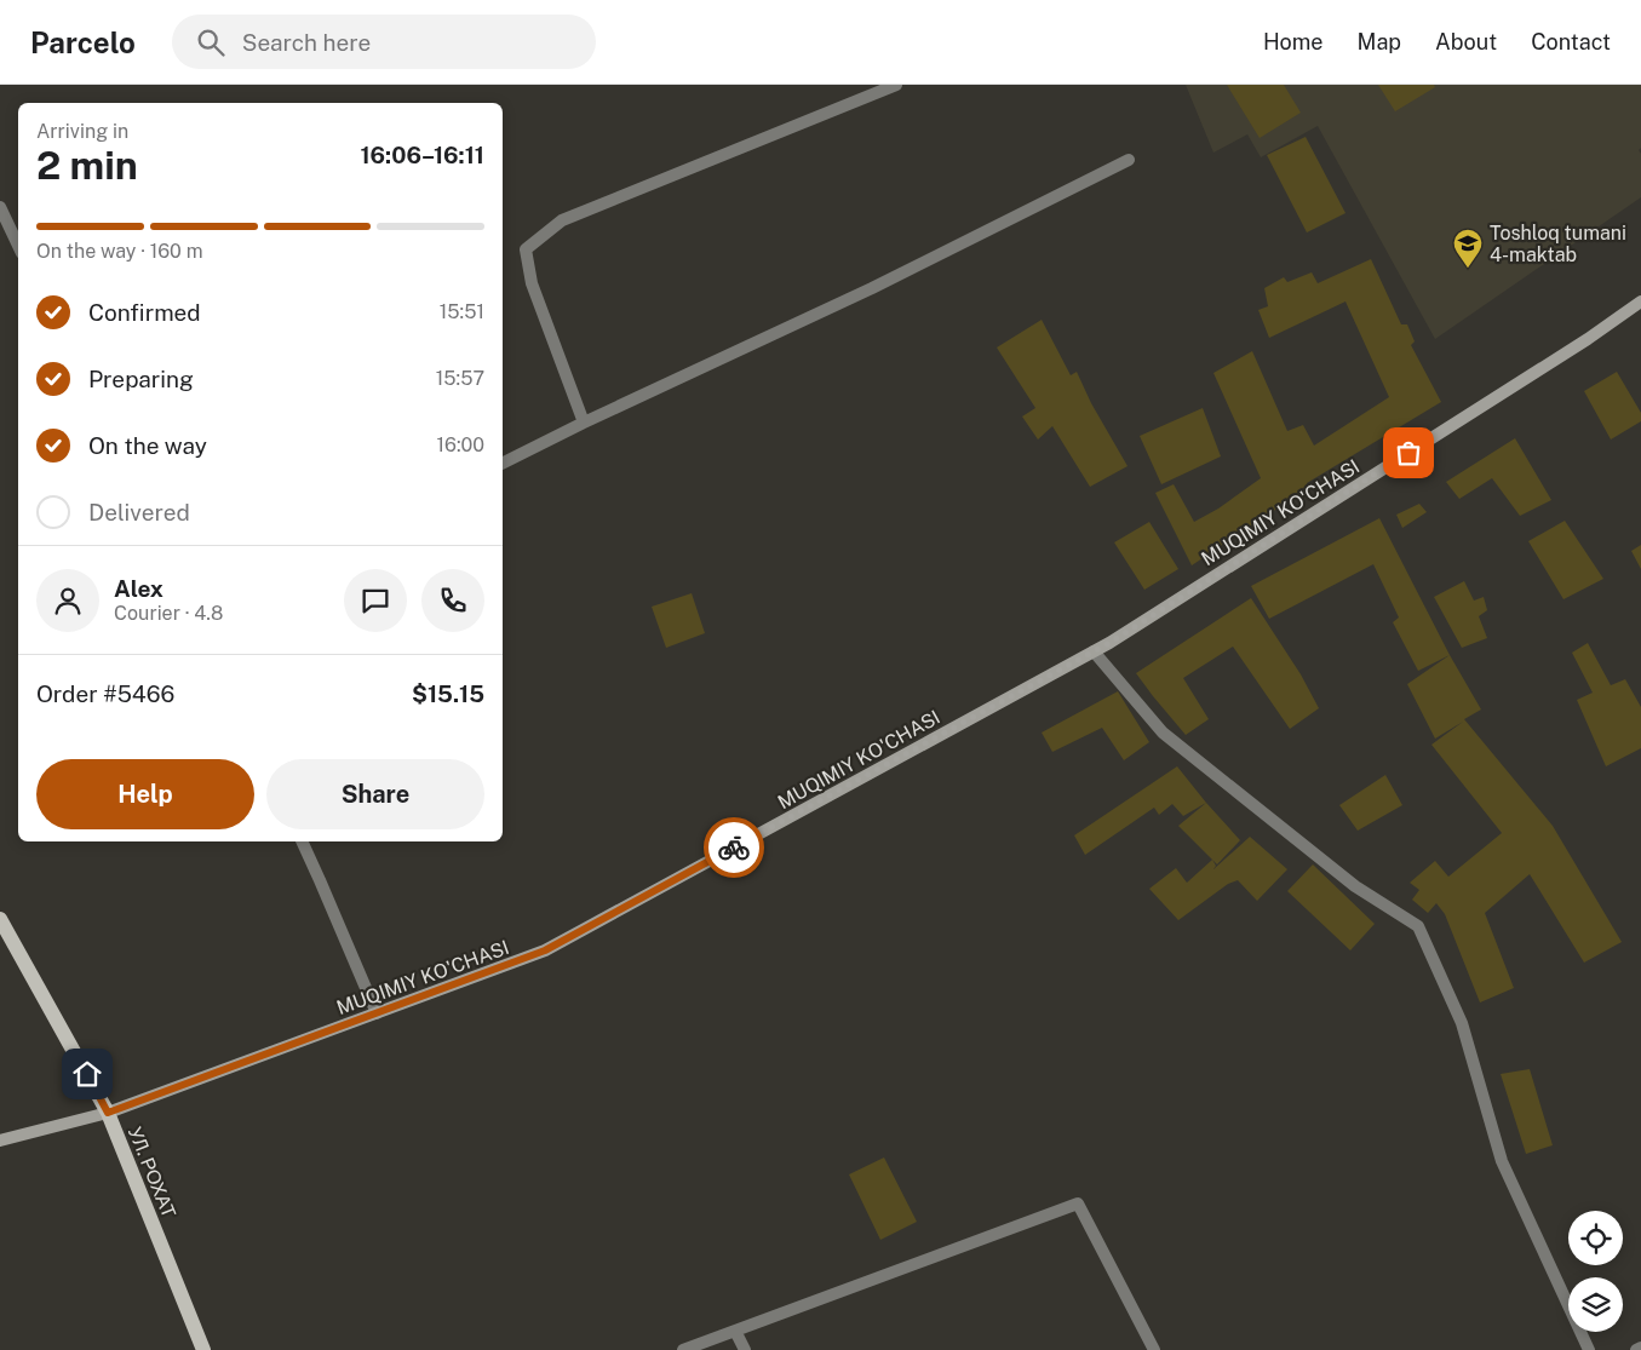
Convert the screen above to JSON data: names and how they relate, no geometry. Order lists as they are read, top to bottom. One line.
{"streets":{"main road":["УЛ. РОХАТ"],"street":["MUQIMIY KO'CHASI"]},"crossings":[["MUQIMIY KO'CHASI","УЛ. РОХАТ"]],"places":{"school or university":["Toshloq tumani 4-maktab"]},"page":{"header":"Parcelo","search":"Search here","nav":["Home","Map","About","Contact"],"heading":["2 min","Arriving in","16:06–16:11"],"panel":["Alex","Courier · 4.8","Order #5466","$15.15"],"bar":"On the way · 160 m","list":[["Confirmed","15:51"],["Preparing","15:57"],["On the way","16:00"],"Delivered"],"buttons":["Help","Share"]}}
